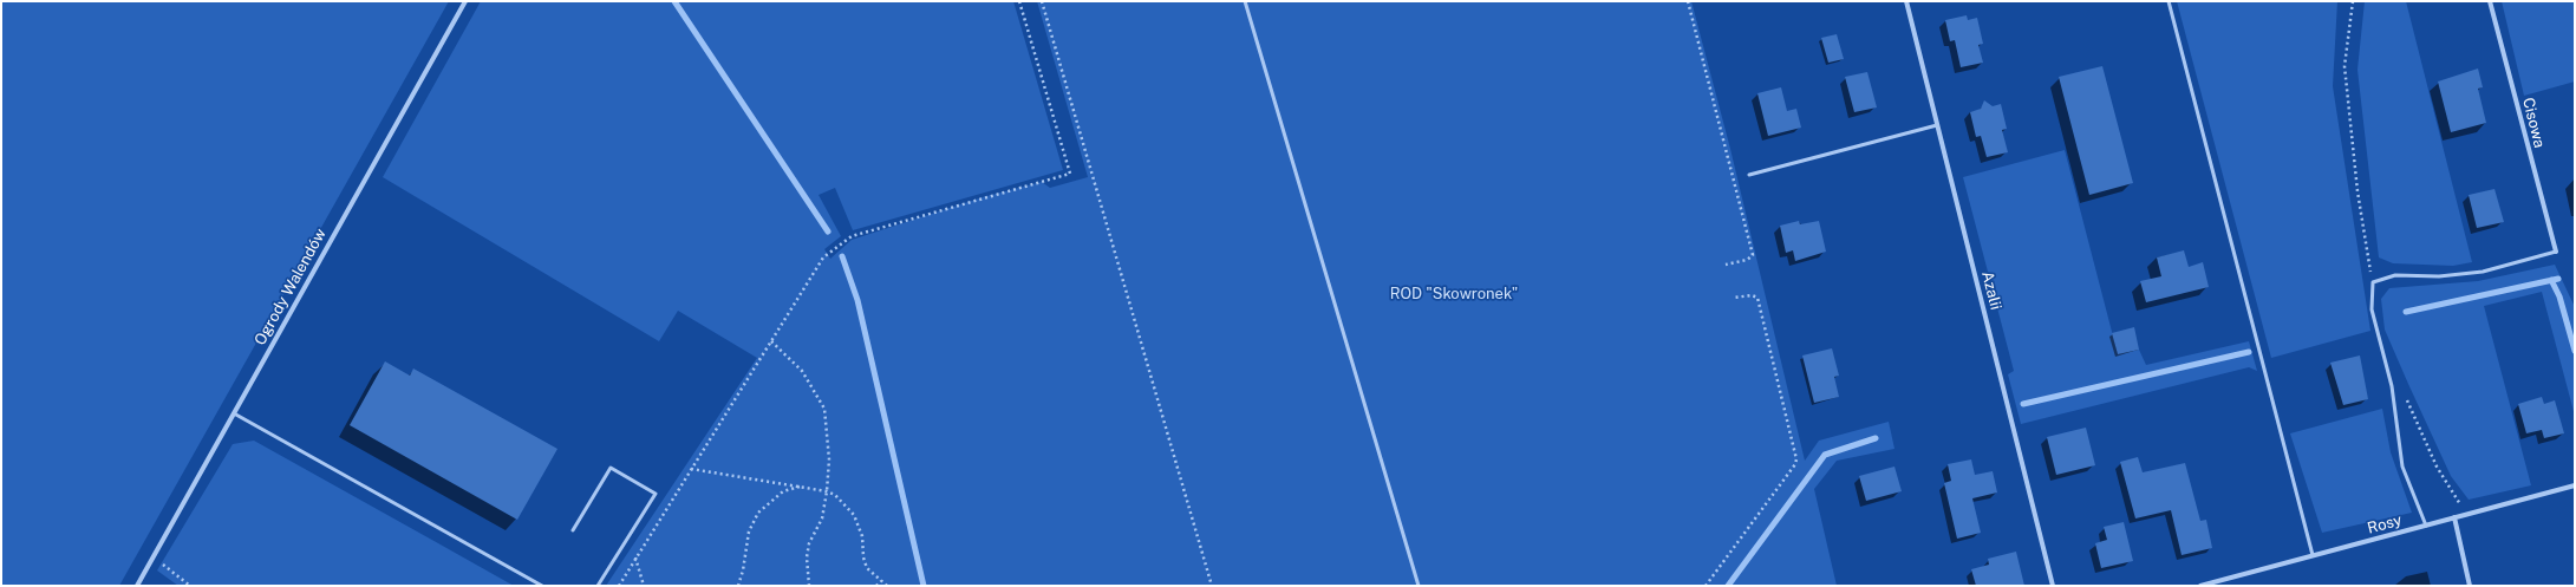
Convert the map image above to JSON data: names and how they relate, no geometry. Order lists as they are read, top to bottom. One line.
{"streets":{"street":["Cisowa","Ogrody Walendów","Azalii","Rosy"]},"parks":["ROD \"Skowronek\""]}
